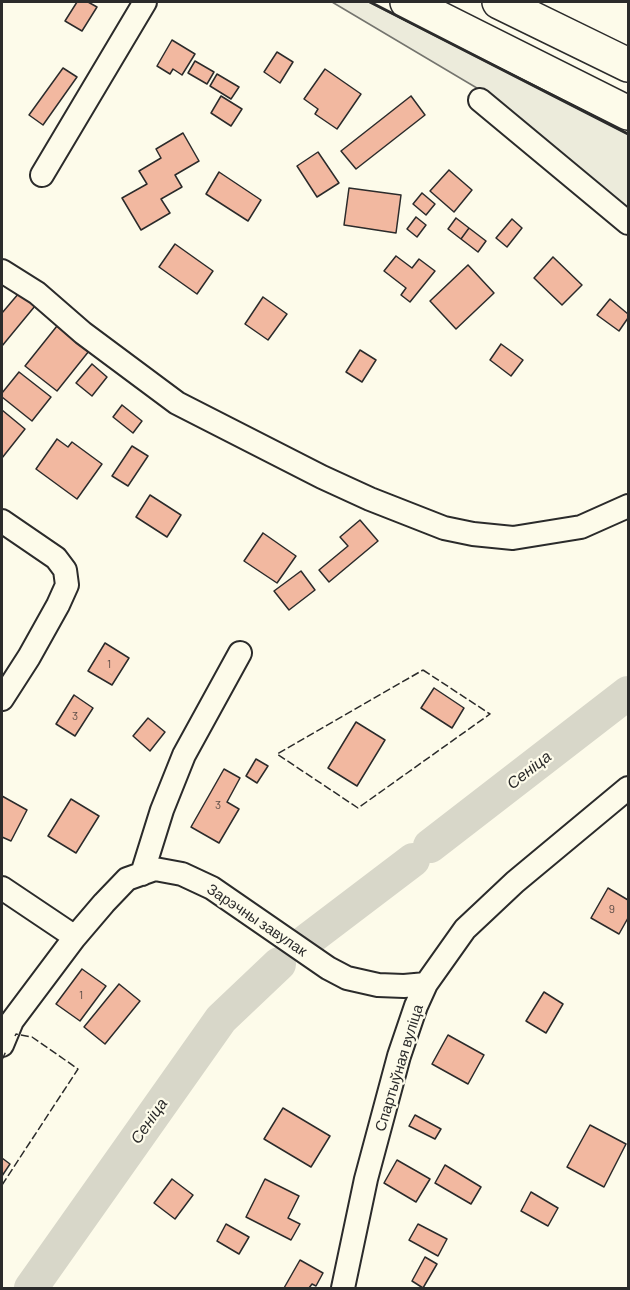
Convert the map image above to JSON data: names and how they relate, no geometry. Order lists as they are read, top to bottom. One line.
{"streets":{"street":["Зарэчны завулак","Спартыўная вуліца"]},"crossings":[["Зарэчны завулак","Спартыўная вуліца"]],"water":["Сеніца"],"house_numbers":["1","3","3","9","1"]}
